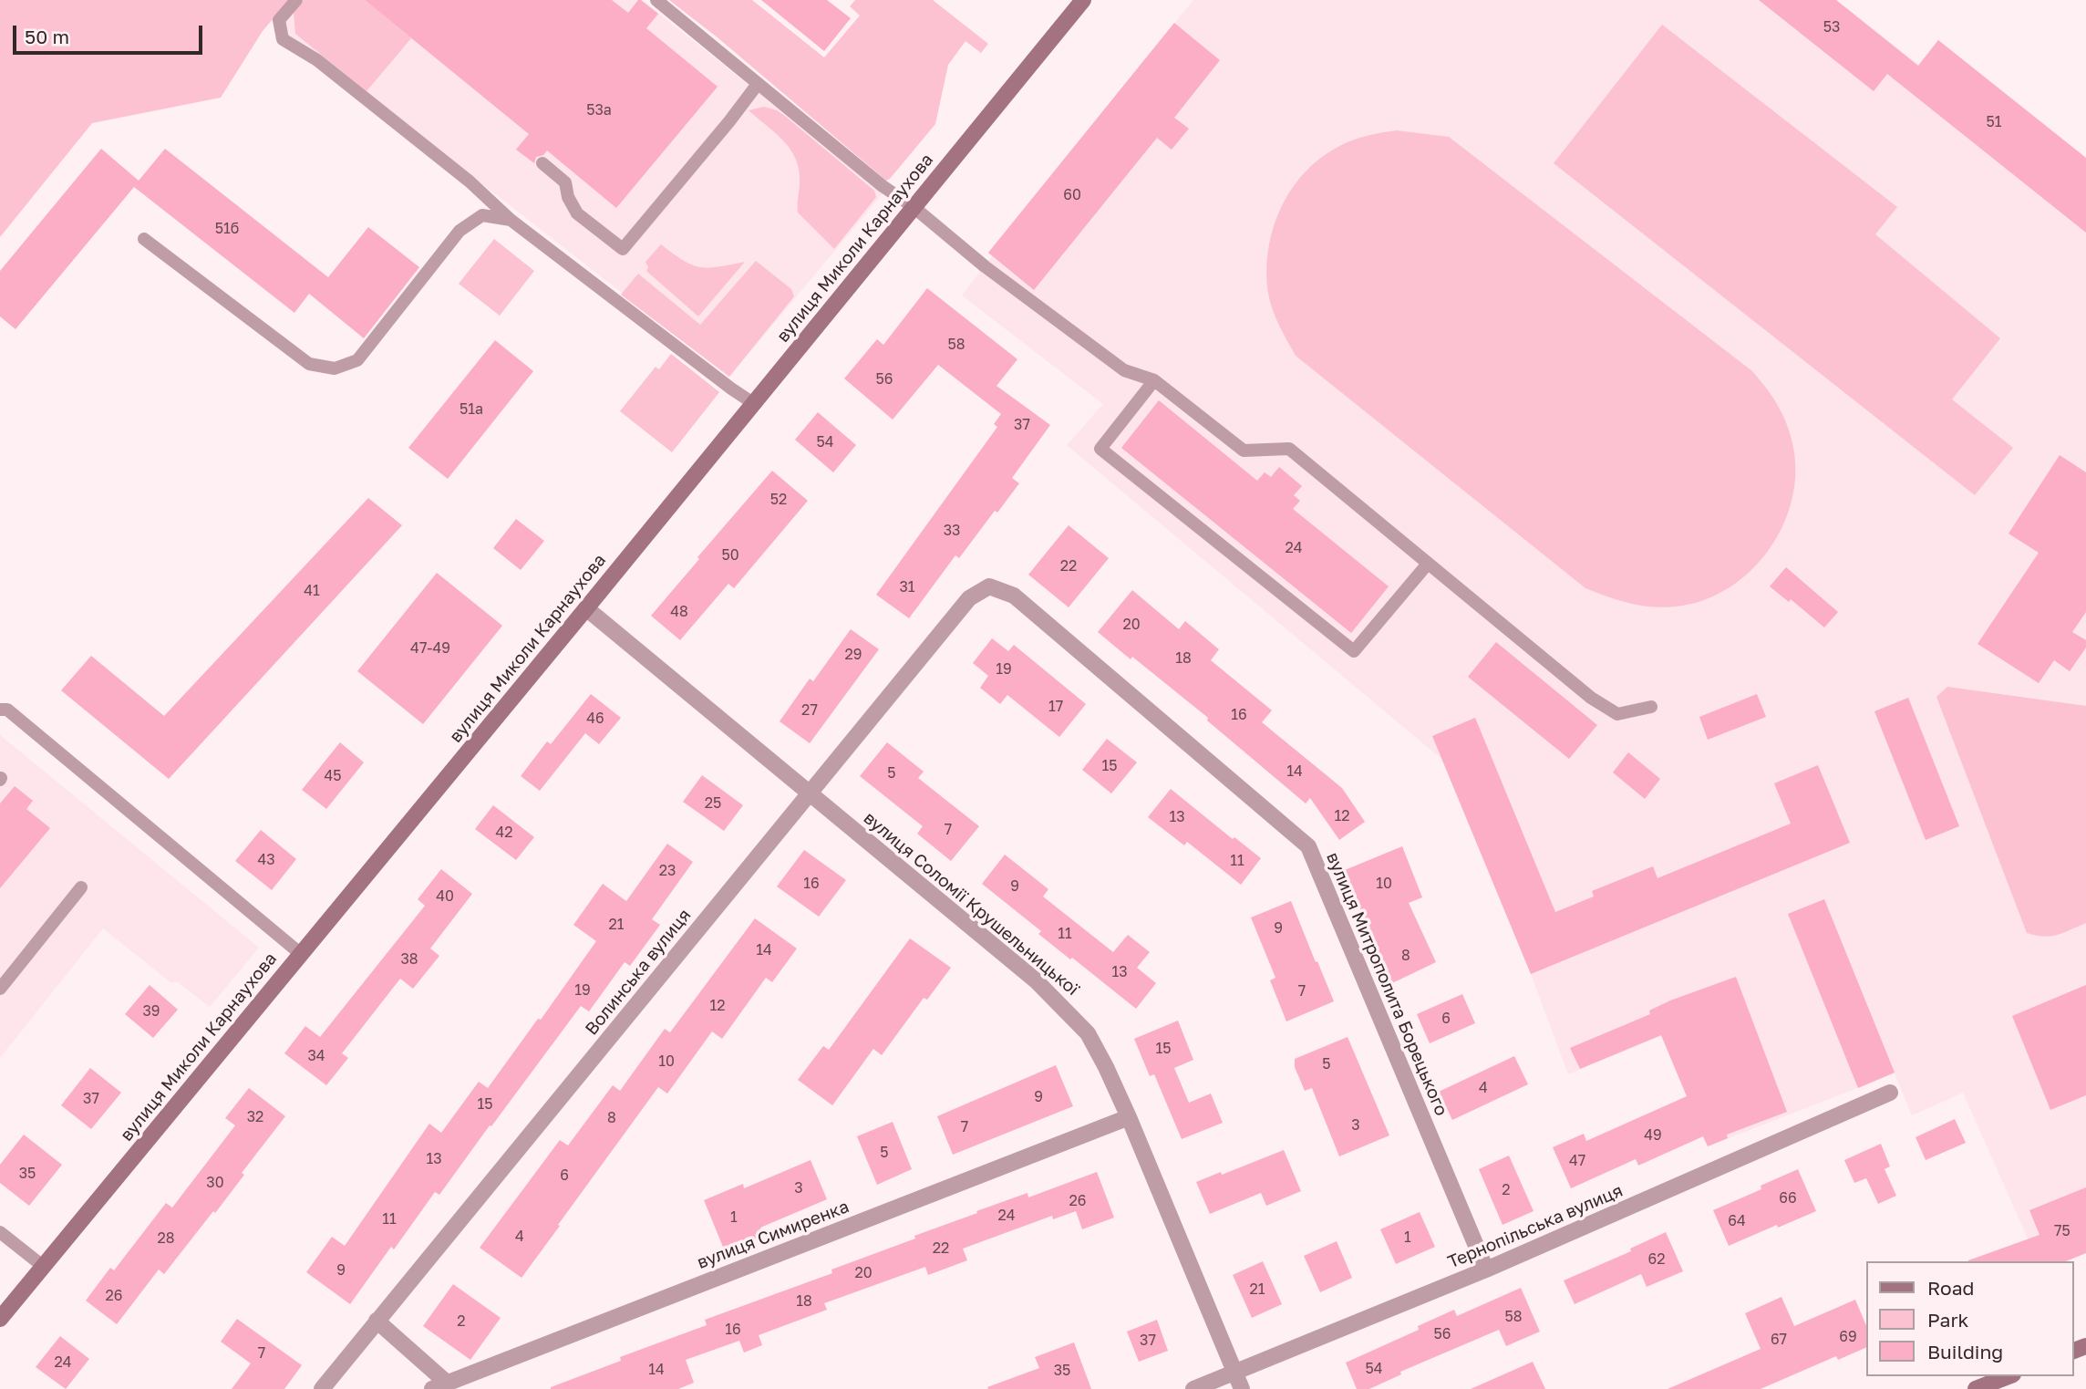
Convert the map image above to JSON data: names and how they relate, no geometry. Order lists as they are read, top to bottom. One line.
{"streets":{"main road":["вулиця Миколи Карнаухова"],"street":["вулиця Соломії Крушельницької","Волинська вулиця","вулиця Митрополита Борецького","Тернопільська вулиця","вулиця Симиренка"]},"crossings":[["вулиця Миколи Карнаухова","вулиця Соломії Крушельницької"],["вулиця Соломії Крушельницької","Волинська вулиця"],["вулиця Соломії Крушельницької","Тернопільська вулиця"],["вулиця Соломії Крушельницької","вулиця Симиренка"],["Волинська вулиця","вулиця Митрополита Борецького"],["вулиця Митрополита Борецького","Тернопільська вулиця"]],"house_numbers":["53","53а","51","60","51б","58","56","51а","37","54","52","33","24","50","22","31","41","48","20","47-49","29","18","19","17","27","16","46","15","14","5","45","25","12","13","7","42","43","11","23","16","10","9","40","21","9","11","14","8","38","13","19","7","12","39","6","15","34","10","5","4","9","37","15","32","8","3","7","49","5","13","47","35","6","30","3","2","66","26","24","1","11","64","75","4","1","28","22","62","9","20","21","26","18","58","2","16","56","69","67","37","7","24","54","14","35"],"legend":["Road","Park","Building"],"scale_bar":"50 m"}
